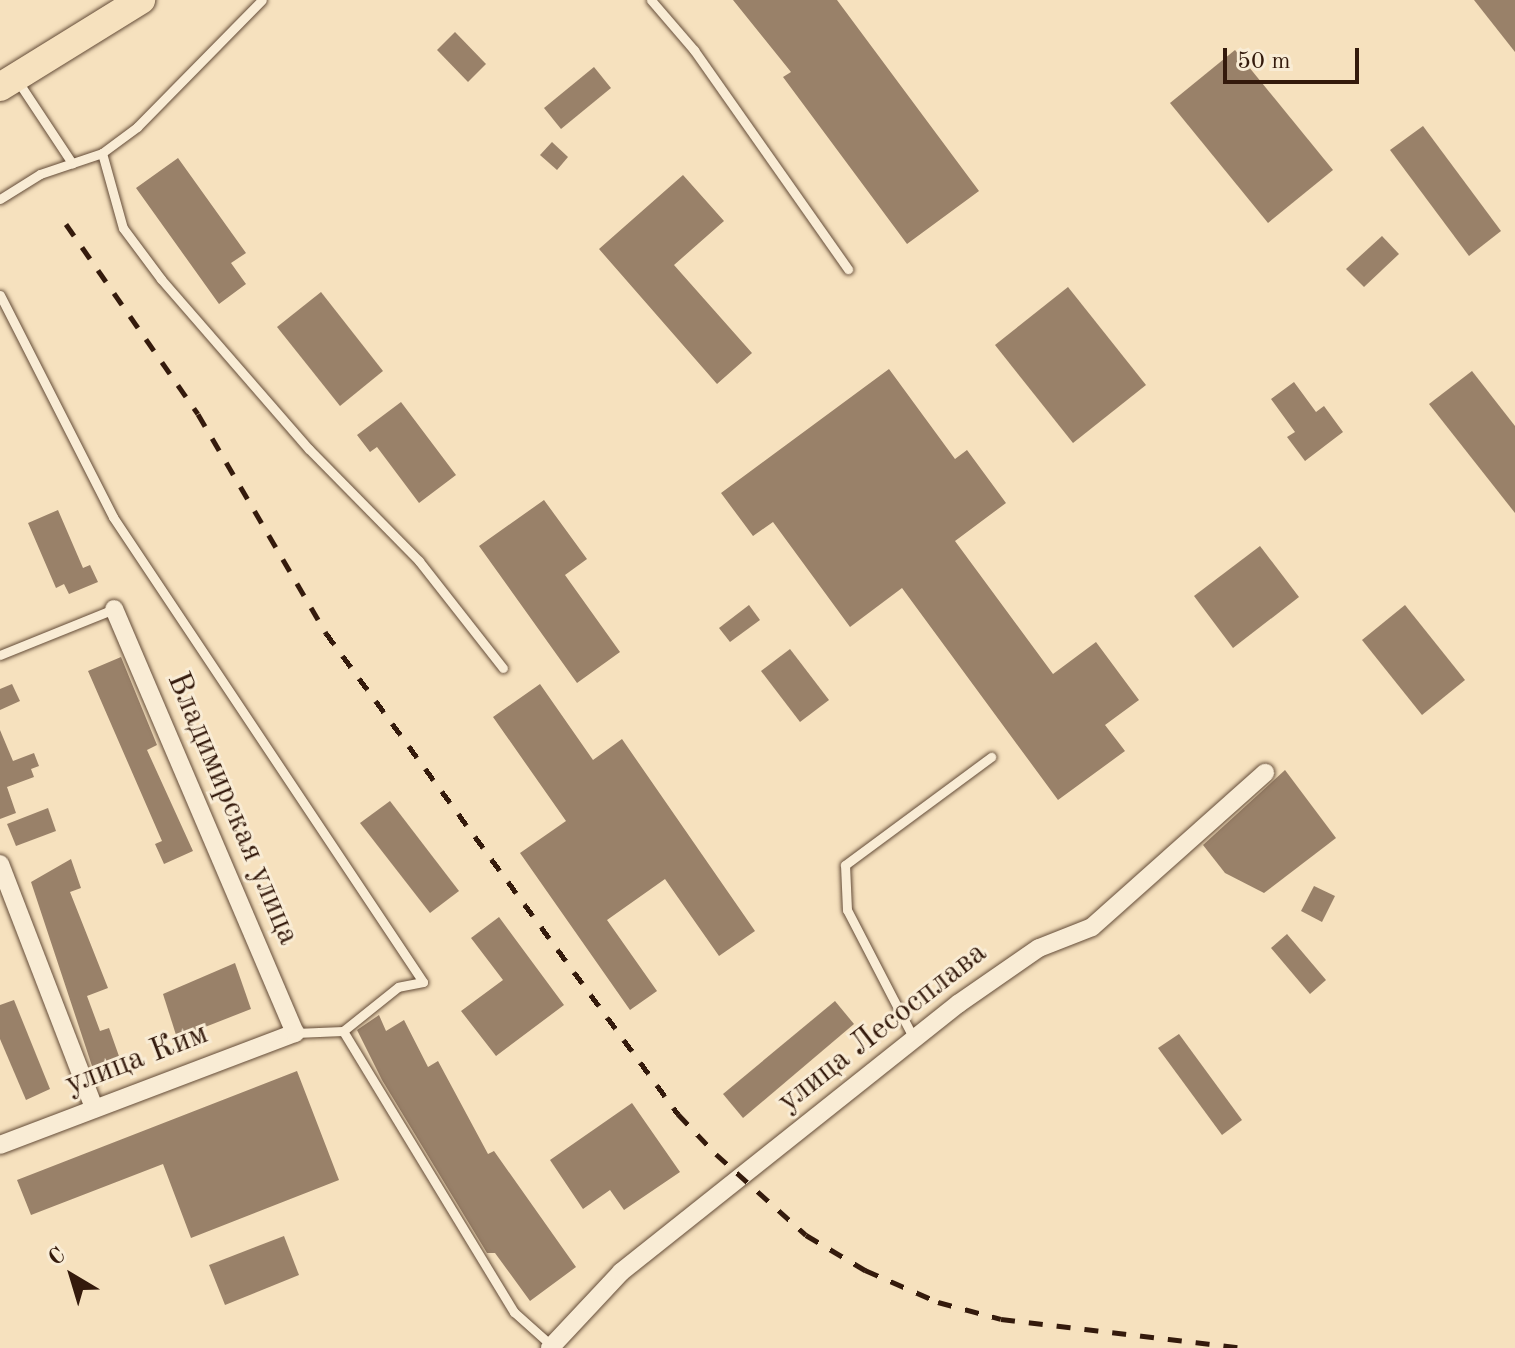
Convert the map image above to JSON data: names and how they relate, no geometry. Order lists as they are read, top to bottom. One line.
{"streets":{"street":["Владимирская улица","улица Лесосплава","улица Ким"]},"crossings":[["Владимирская улица","улица Ким"]],"scale_bar":"50 m","north":"top left"}
